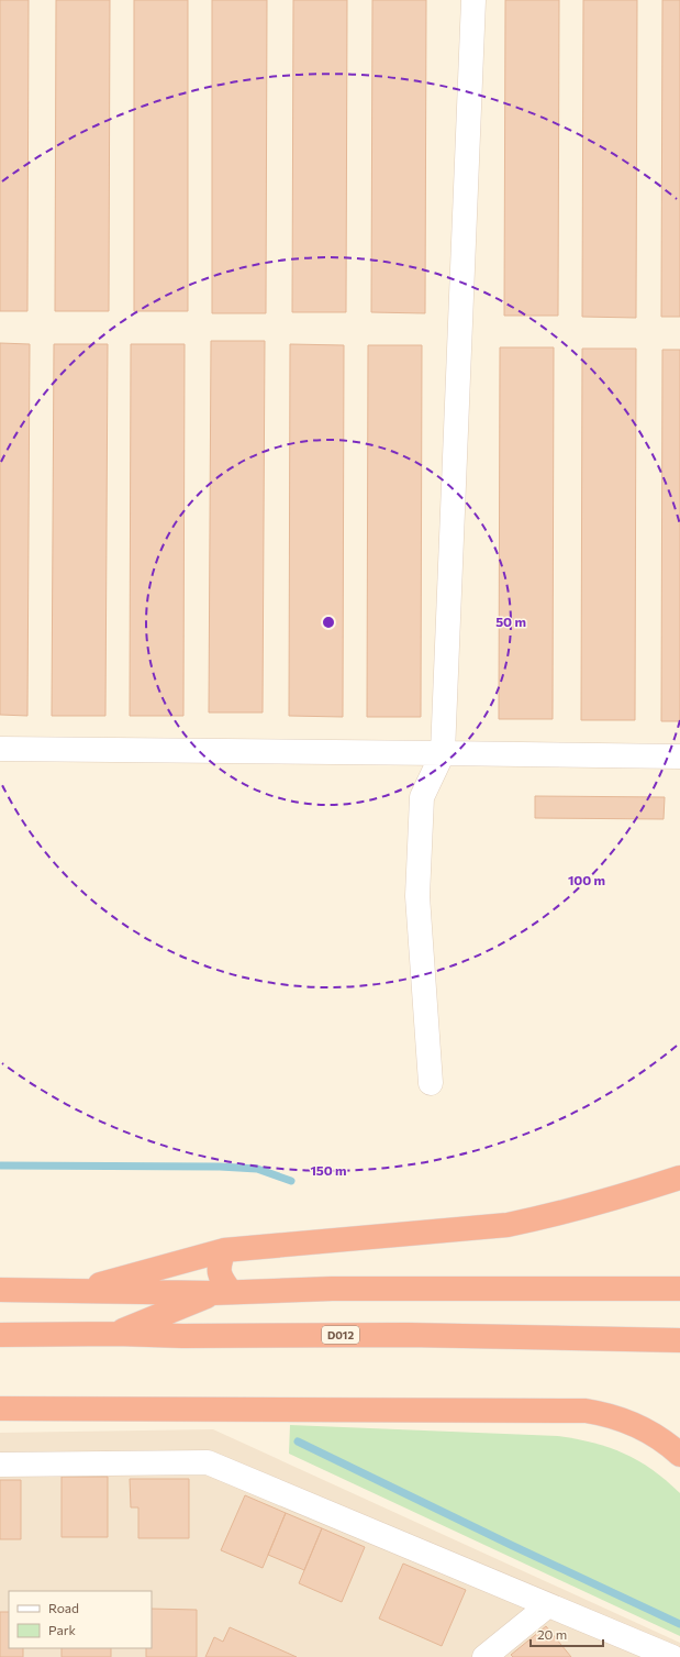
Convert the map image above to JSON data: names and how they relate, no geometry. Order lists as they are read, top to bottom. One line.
{"streets":{"highway":["D012"]},"legend":["Road","Park"],"scale_bar":"20 m","rings":["50 m","100 m","150 m"]}
